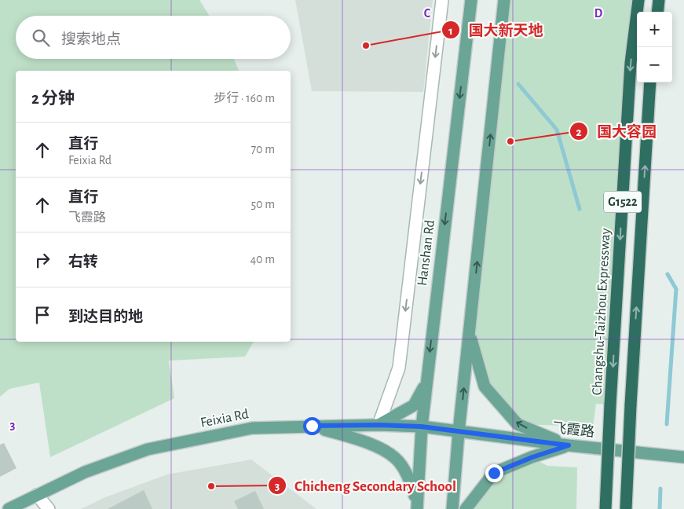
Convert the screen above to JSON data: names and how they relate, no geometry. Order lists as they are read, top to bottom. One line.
{"streets":{"highway":["G1522","Changshu-Taizhou Expressway"],"main road":["Hanshan Rd","Feixia Rd","飞霞路"]},"crossings":[["Hanshan Rd","Feixia Rd"],["Feixia Rd","飞霞路"]],"places":["国大新天地","国大容园","Chicheng Secondary School"],"page":{"map_buttons":["+","−"],"search":"搜索地点","heading":["2 分钟","步行 · 160 m"],"list":[["直行","Feixia Rd","70 m"],["直行","飞霞路","50 m"],["右转","40 m"],"到达目的地"]},"grid":{"columns":["C","D"],"rows":["3"]}}
